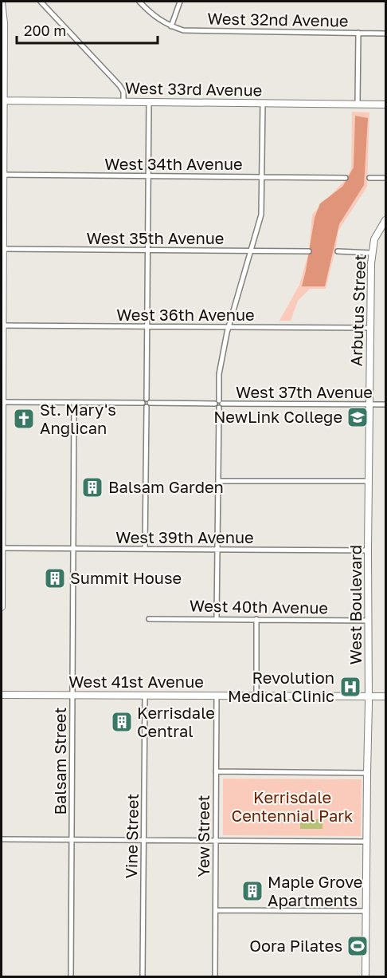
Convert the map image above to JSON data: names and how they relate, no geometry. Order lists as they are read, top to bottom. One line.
{"streets":{"street":["West 32nd Avenue","West 33rd Avenue","West 34th Avenue","West 35th Avenue","Arbutus Street","West 36th Avenue","West 37th Avenue","West 39th Avenue","West Boulevard","West 40th Avenue","West 41st Avenue","Balsam Street","Vine Street","Yew Street"]},"crossings":[["Arbutus Street","West 36th Avenue"],["Arbutus Street","West 37th Avenue"],["Arbutus Street","West Boulevard"],["West 37th Avenue","West Boulevard"],["West 37th Avenue","Balsam Street"],["West 39th Avenue","West Boulevard"],["West 39th Avenue","Balsam Street"],["West Boulevard","West 40th Avenue"],["West Boulevard","West 41st Avenue"],["West 41st Avenue","Balsam Street"],["West 41st Avenue","Vine Street"],["West 41st Avenue","Yew Street"]],"parks":["Kerrisdale Centennial Park"],"places":{"school or university":["NewLink College"],"church":["St. Mary's Anglican"],"building":["Balsam Garden","Summit House","Kerrisdale Central","Maple Grove Apartments"],"hospital":["Revolution Medical Clinic"],"sports":["Oora Pilates"]},"scale_bar":"200 m"}
